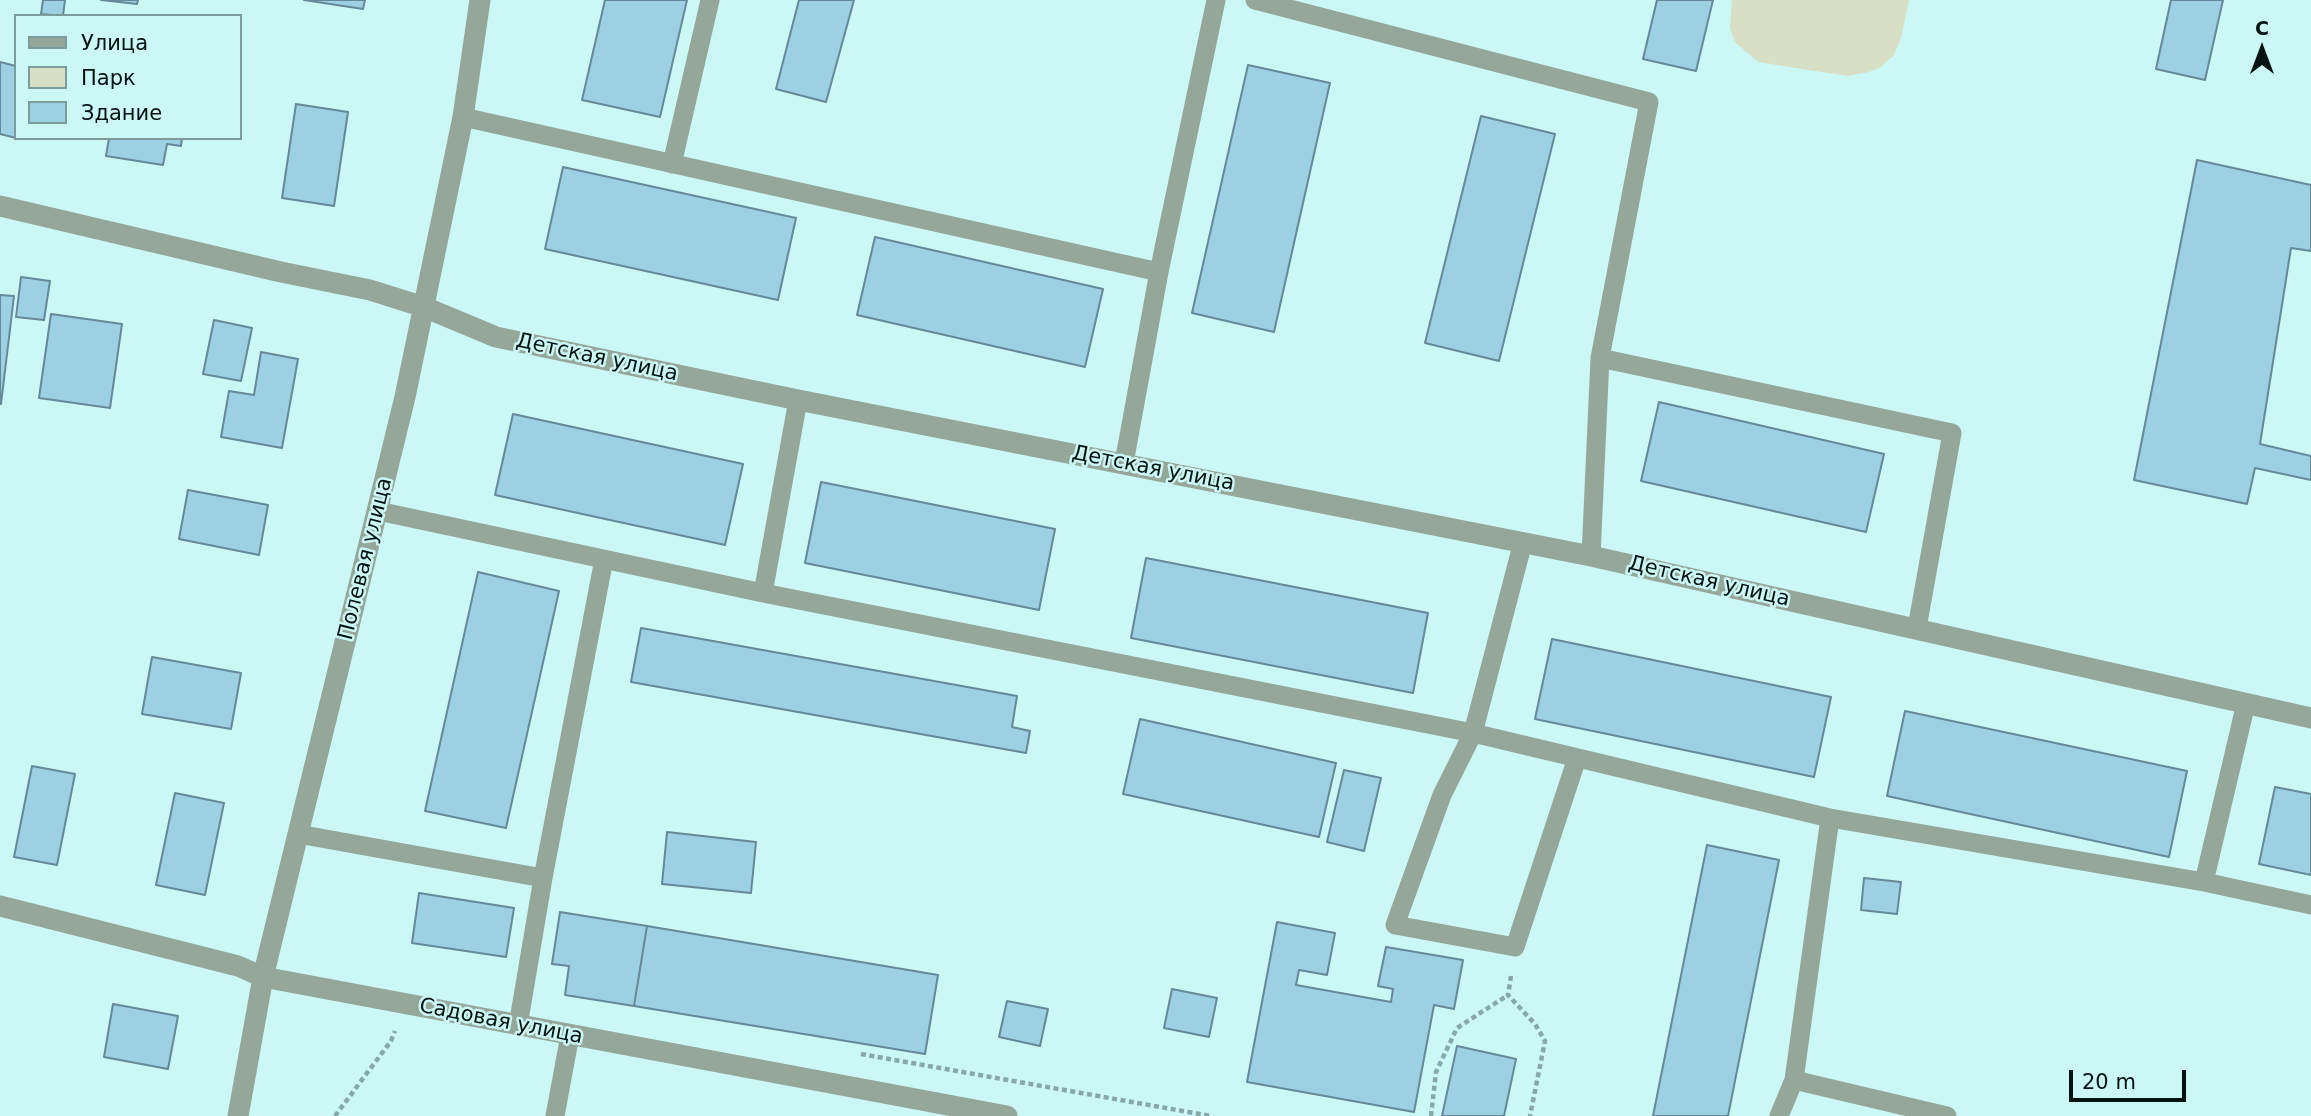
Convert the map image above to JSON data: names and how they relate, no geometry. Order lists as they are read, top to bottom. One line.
{"streets":{"street":["Детская улица","Полевая улица","Садовая улица"]},"crossings":[["Детская улица","Полевая улица"],["Полевая улица","Садовая улица"]],"legend":["Улица","Парк","Здание"],"scale_bar":"20 m","north":"top"}
